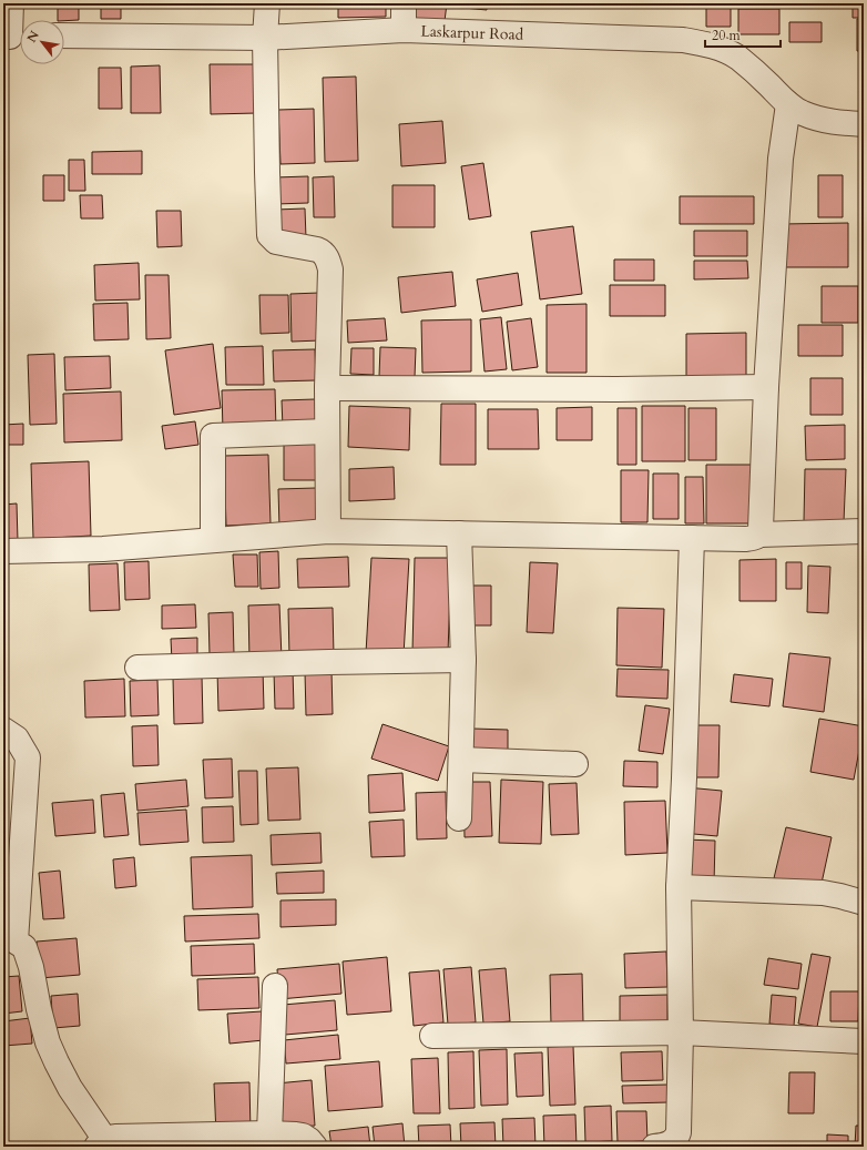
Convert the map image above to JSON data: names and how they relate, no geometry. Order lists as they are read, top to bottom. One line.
{"streets":{"street":["Laskarpur Road"]},"scale_bar":"20 m","north":"top left"}
